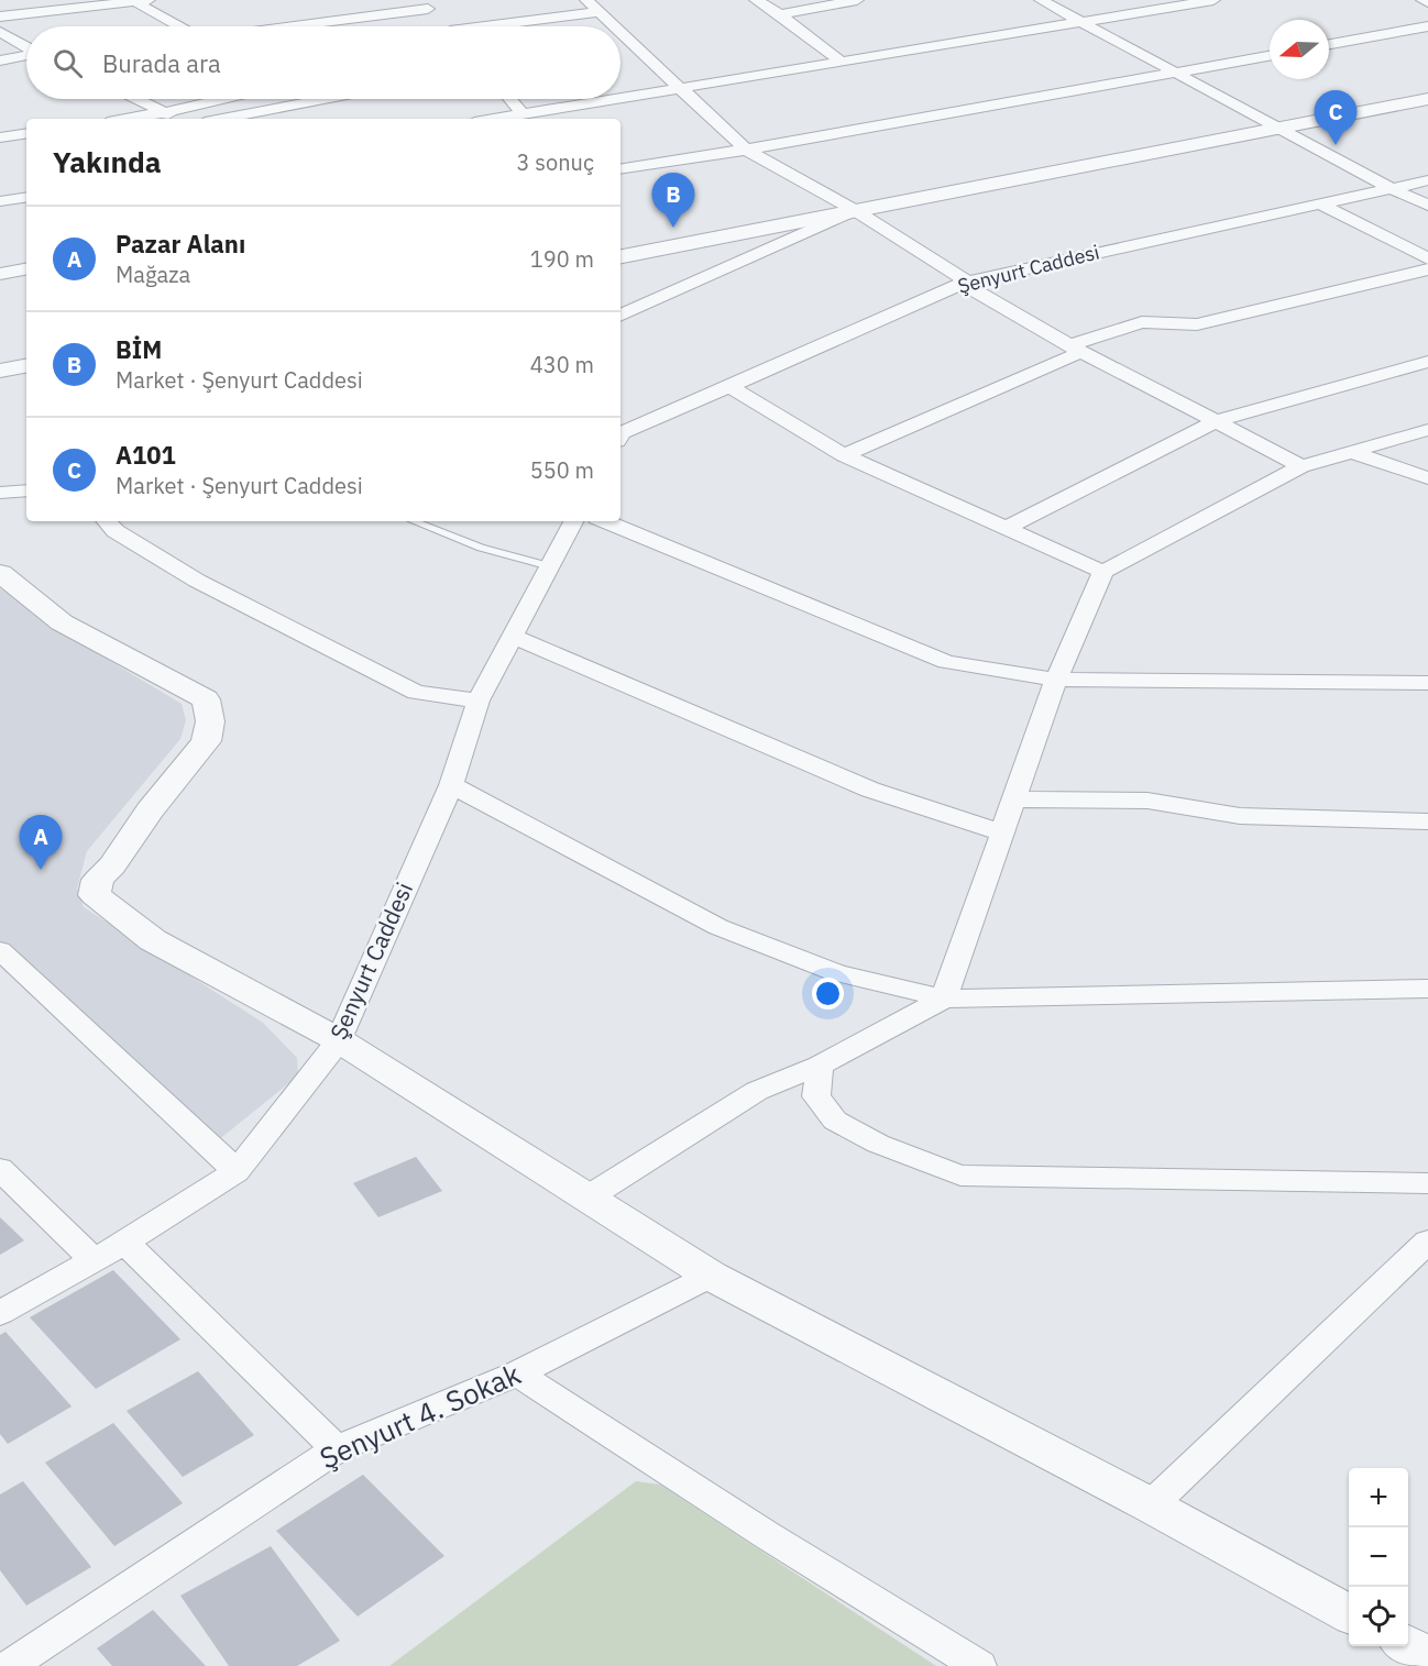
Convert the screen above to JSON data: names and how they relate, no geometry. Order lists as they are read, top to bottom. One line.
{"streets":{"street":["Şenyurt Caddesi","Şenyurt 4. Sokak"]},"north":"left","page":{"search":"Burada ara","pins":["C","B","A"],"heading":["Yakında","3 sonuç"],"list":[{"mark":"A","name":"Pazar Alanı","note":"Mağaza","value":"190 m"},{"mark":"B","name":"BİM","note":"Market · Şenyurt Caddesi","value":"430 m"},{"mark":"C","name":"A101","note":"Market · Şenyurt Caddesi","value":"550 m"}],"map_buttons":["+","−"]}}
